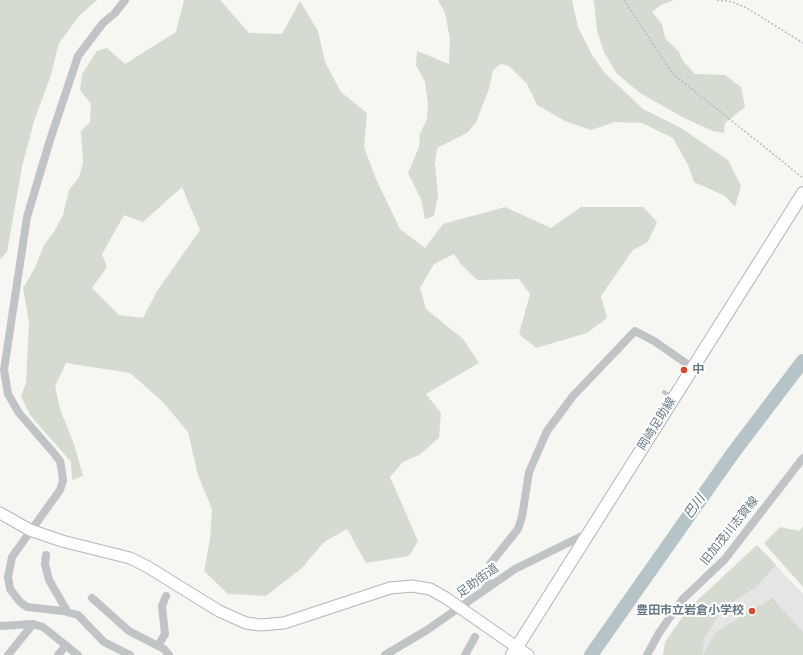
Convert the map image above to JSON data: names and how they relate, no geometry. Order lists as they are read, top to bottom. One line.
{"streets":{"main road":["岡崎足助線"],"street":["旧加茂川志賀線","足助街道"]},"crossings":[["岡崎足助線","足助街道"]],"water":["巴川"],"places":["中","豊田市立岩倉小学校"]}
